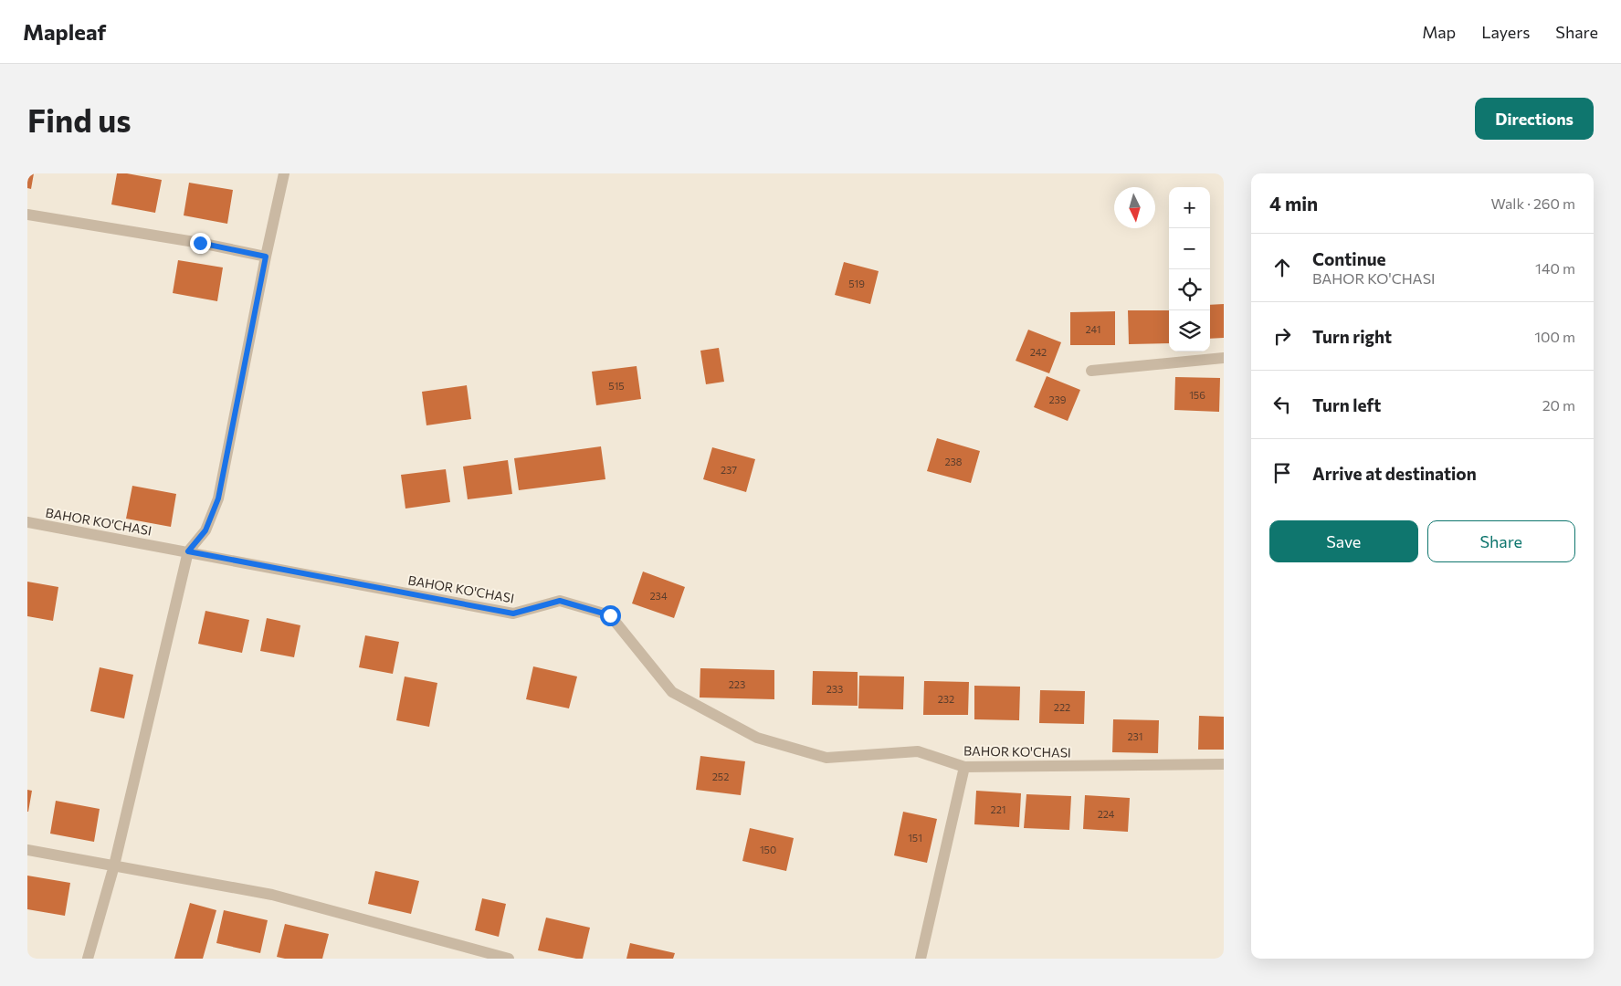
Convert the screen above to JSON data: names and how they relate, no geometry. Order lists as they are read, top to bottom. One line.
{"streets":{"street":["BAHOR KO'CHASI"]},"house_numbers":["519","241","242","515","156","239","238","237","234","223","233","232","222","231","252","221","224","151","150"],"north":"bottom","page":{"header":"Mapleaf","nav":["Map","Layers","Share"],"buttons":["Directions",["Save","Share"]],"title":"Find us","heading":["4 min","Walk · 260 m"],"map_buttons":["+","−"],"list":[["Continue","BAHOR KO'CHASI","140 m"],["Turn right","100 m"],["Turn left","20 m"],"Arrive at destination"]}}
